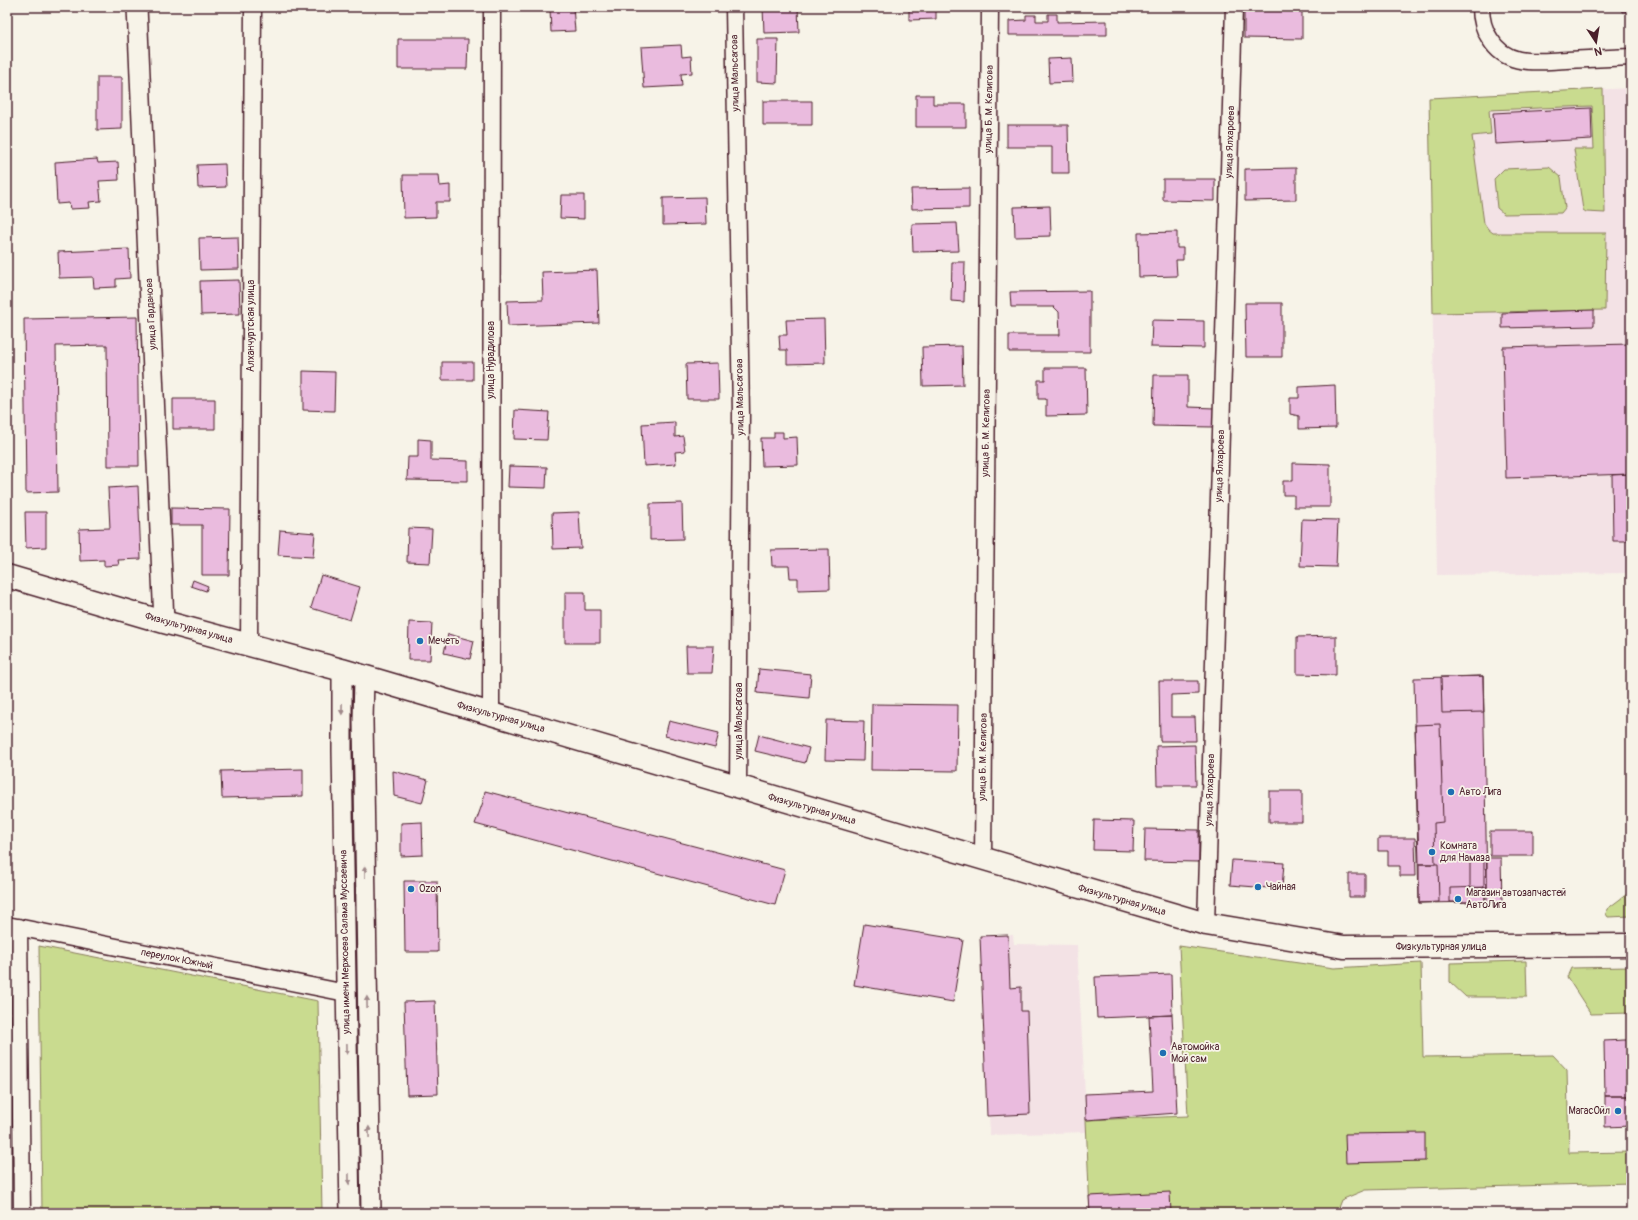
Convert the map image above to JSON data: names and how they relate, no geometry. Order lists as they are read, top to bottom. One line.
{"streets":{"main road":["Физкультурная улица"],"street":["улица Мальсагова","улица Б. М. Келигова","улица Ялхароева","улица Гарданова","Алханчуртская улица","улица Нурадилова","улица имени Мержоева Салама Муссаевича","переулок Южный"]},"crossings":[["улица Мальсагова","Физкультурная улица"],["улица Б. М. Келигова","Физкультурная улица"],["улица Ялхароева","Физкультурная улица"],["улица Гарданова","Физкультурная улица"],["Алханчуртская улица","Физкультурная улица"],["улица Нурадилова","Физкультурная улица"],["Физкультурная улица","улица имени Мержоева Салама Муссаевича"],["улица имени Мержоева Салама Муссаевича","переулок Южный"]],"places":["Мечеть","Авто Лига","Комната для Намаза","Чайная","Ozon","Магазин автозапчастей АвтоЛига","Автомойка Мой сам","МагасОйл"],"north":"bottom"}
